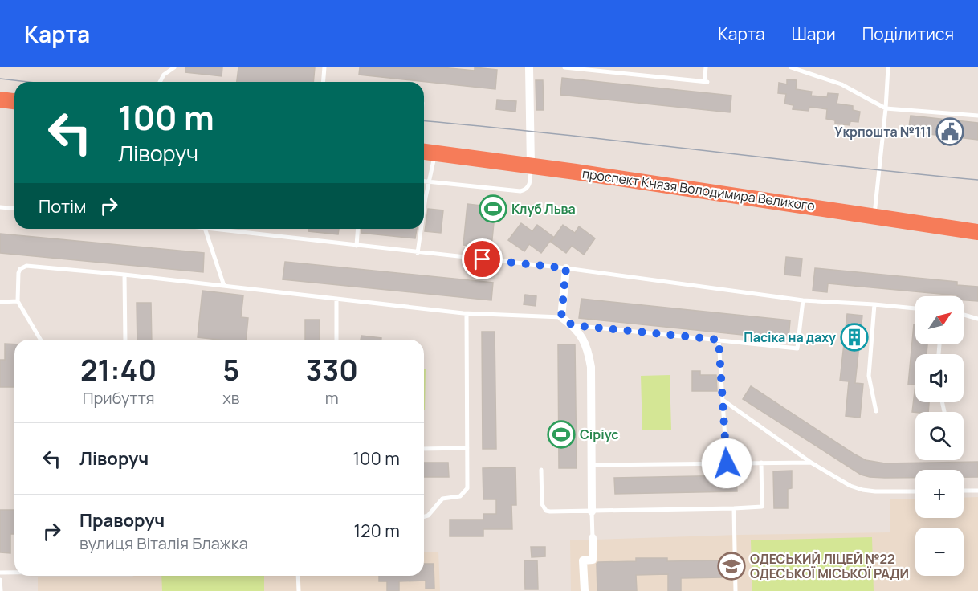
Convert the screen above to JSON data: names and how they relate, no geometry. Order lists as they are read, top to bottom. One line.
{"streets":{"highway":["проспект Князя Володимира Великого"]},"places":{"public building":["Укрпошта №111"],"sports":["Клуб Льва","Сіріус"],"building":["Пасіка на даху"],"school or university":["ОДЕСЬКИЙ ЛІЦЕЙ №22 ОДЕСЬКОЇ МІСЬКОЇ РАДИ"]},"north":"top right","page":{"header":"Карта","nav":["Карта","Шари","Поділитися"],"turn":["100 m","Ліворуч"],"then":"Потім","map_buttons":["+","−"],"eta":["21:40","Прибуття","5","хв","330","m"],"list":[{"name":"Ліворуч","value":"100 m"},{"name":"Праворуч","note":"вулиця Віталія Блажка","value":"120 m"}]}}
